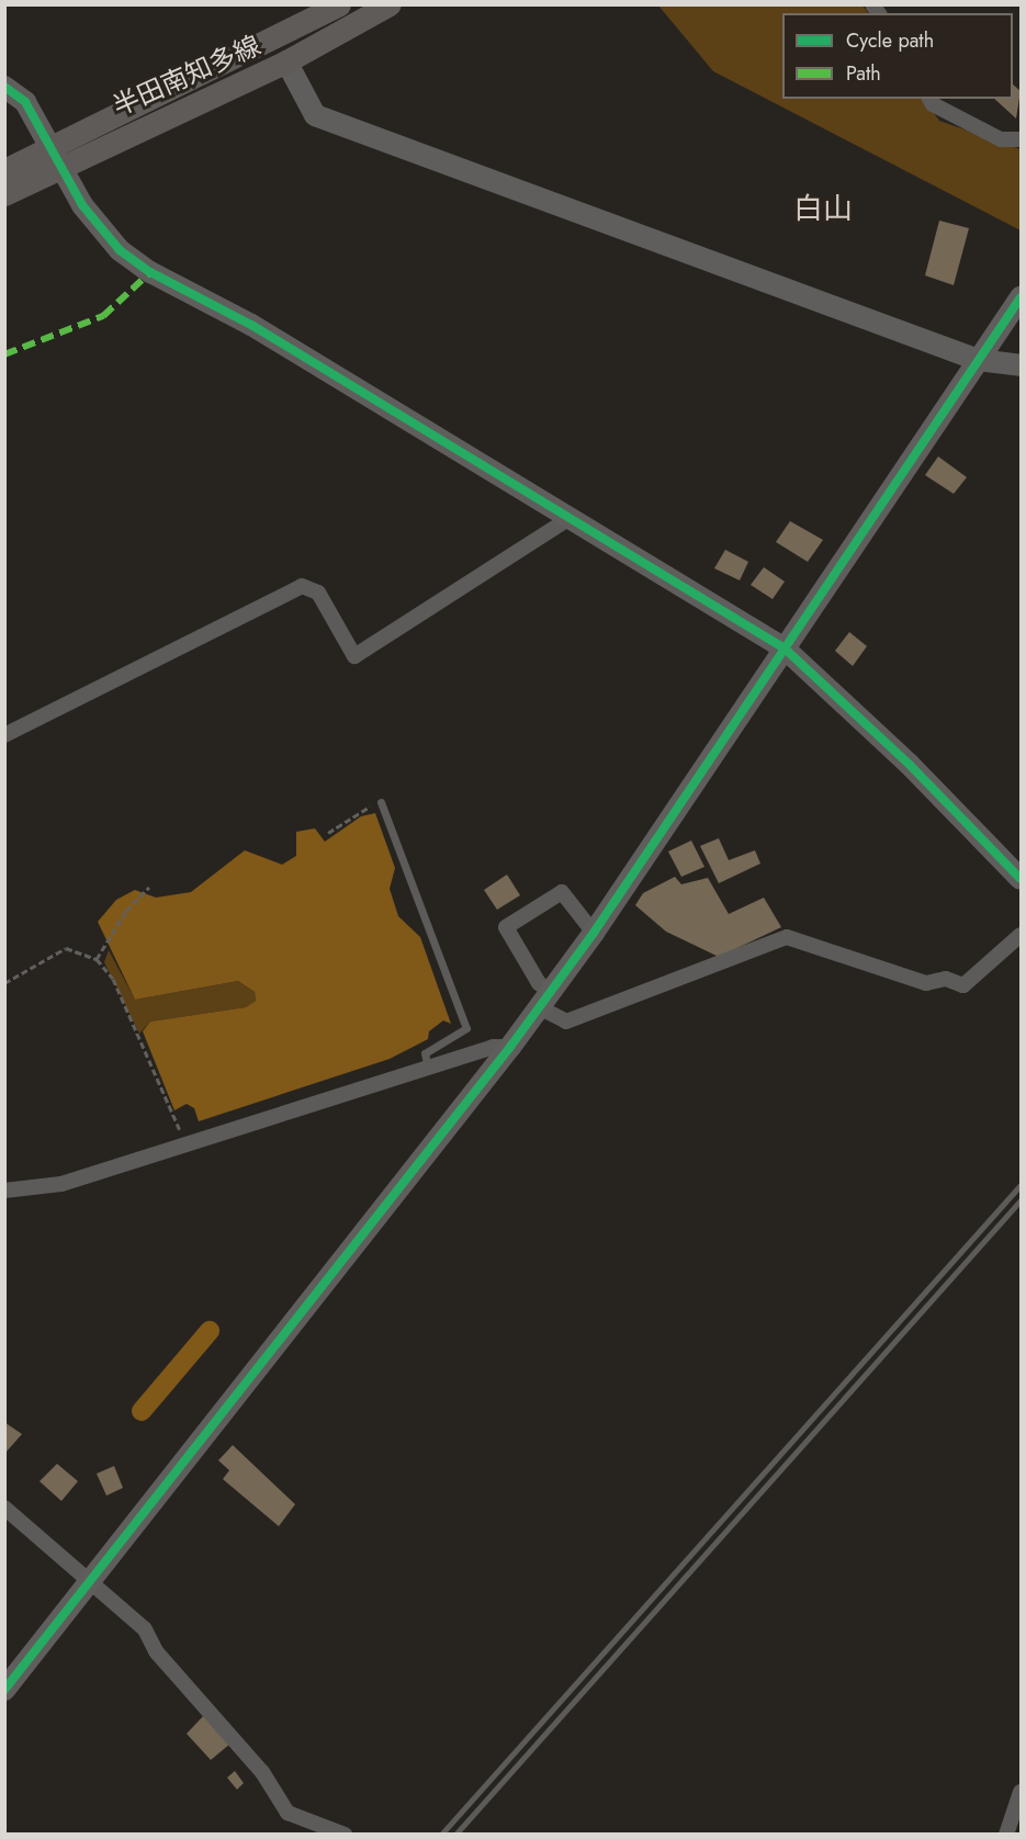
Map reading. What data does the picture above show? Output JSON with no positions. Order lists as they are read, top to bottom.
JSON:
{
  "streets": {
    "main road": ["半田南知多線"]
  },
  "districts": ["白山"],
  "legend": ["Cycle path", "Path"]
}
